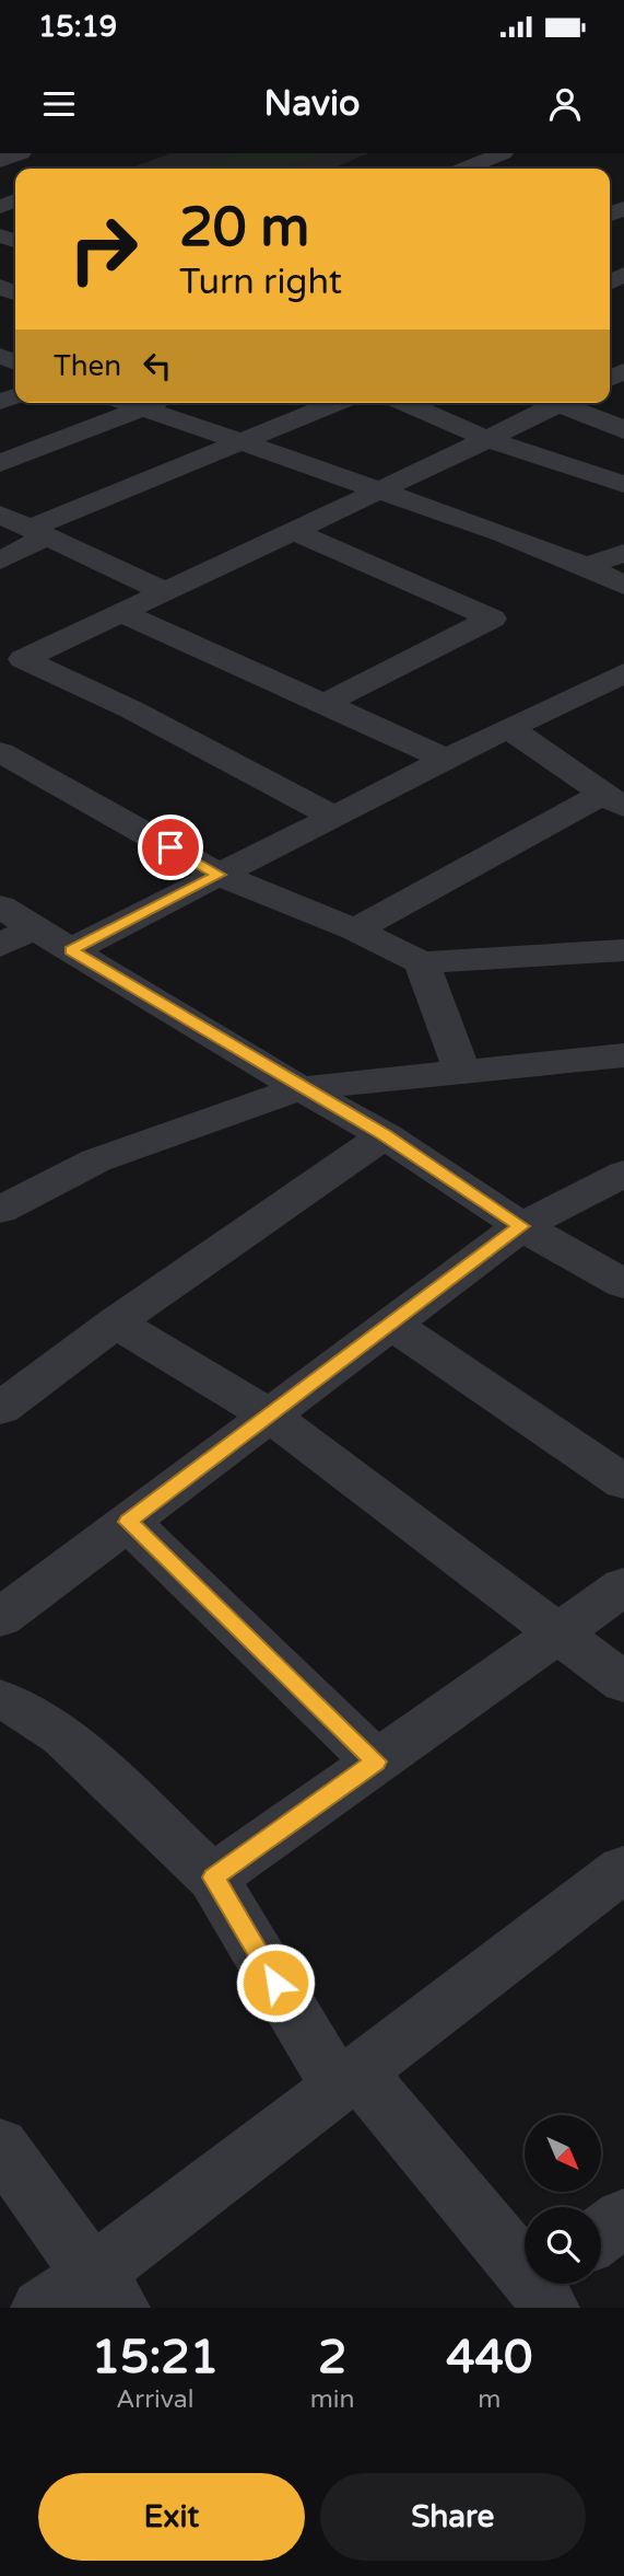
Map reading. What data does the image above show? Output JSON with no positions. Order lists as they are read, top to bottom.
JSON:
{
  "north": "bottom right",
  "page": {
    "status": "15:19",
    "header": "Navio",
    "turn": ["20 m", "Turn right"],
    "then": "Then",
    "eta": [
      "15:21",
      "Arrival",
      "2",
      "min",
      "440",
      "m"
    ],
    "buttons": ["Exit", "Share"]
  }
}
